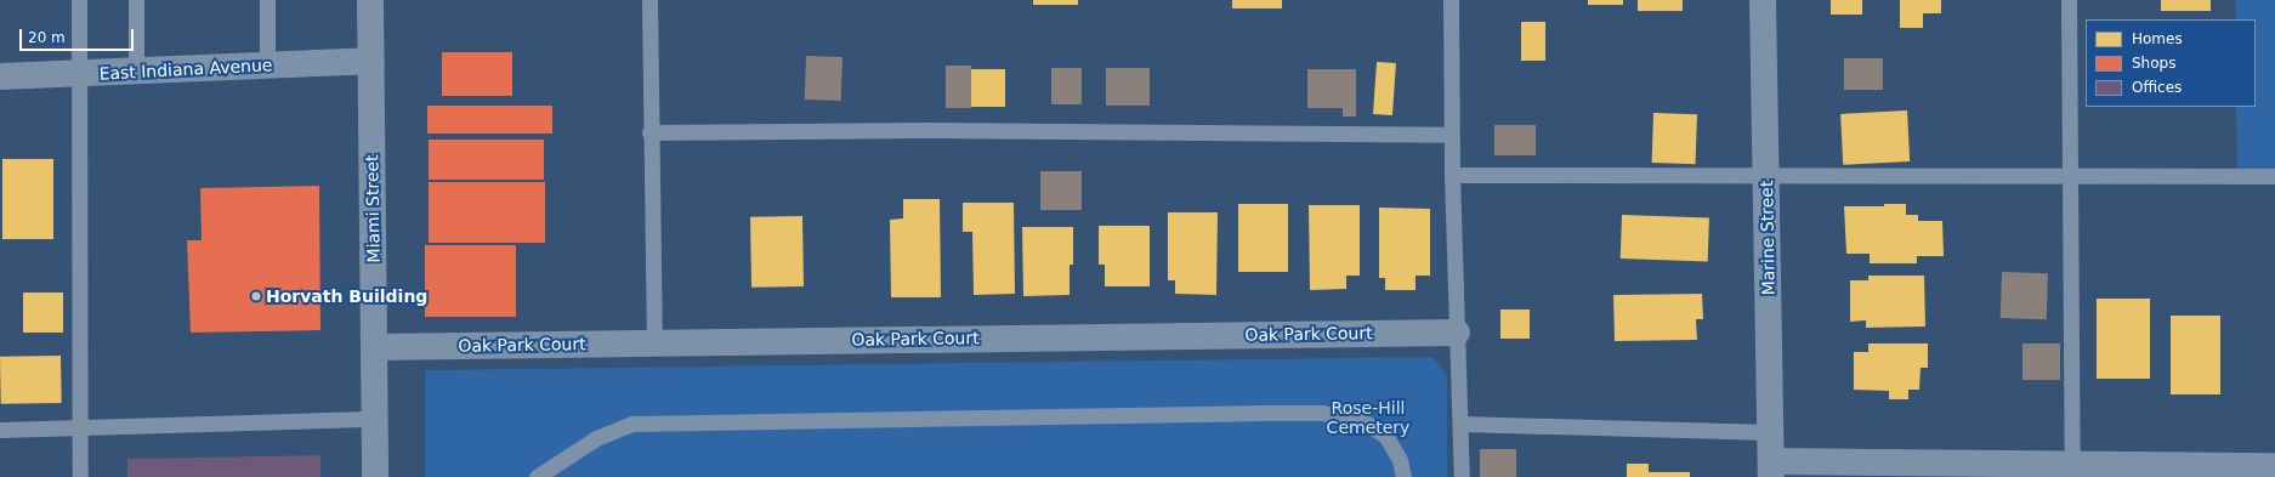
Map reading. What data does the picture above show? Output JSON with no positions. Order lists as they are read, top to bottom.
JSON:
{
  "streets": {
    "street": [
      "East Indiana Avenue",
      "Miami Street",
      "Marine Street",
      "Oak Park Court"
    ]
  },
  "crossings": [
    ["East Indiana Avenue", "Miami Street"],
    ["Miami Street", "Oak Park Court"]
  ],
  "parks": ["Rose-Hill Cemetery"],
  "places": ["Horvath Building"],
  "legend": ["Homes", "Shops", "Offices"],
  "scale_bar": "20 m"
}
